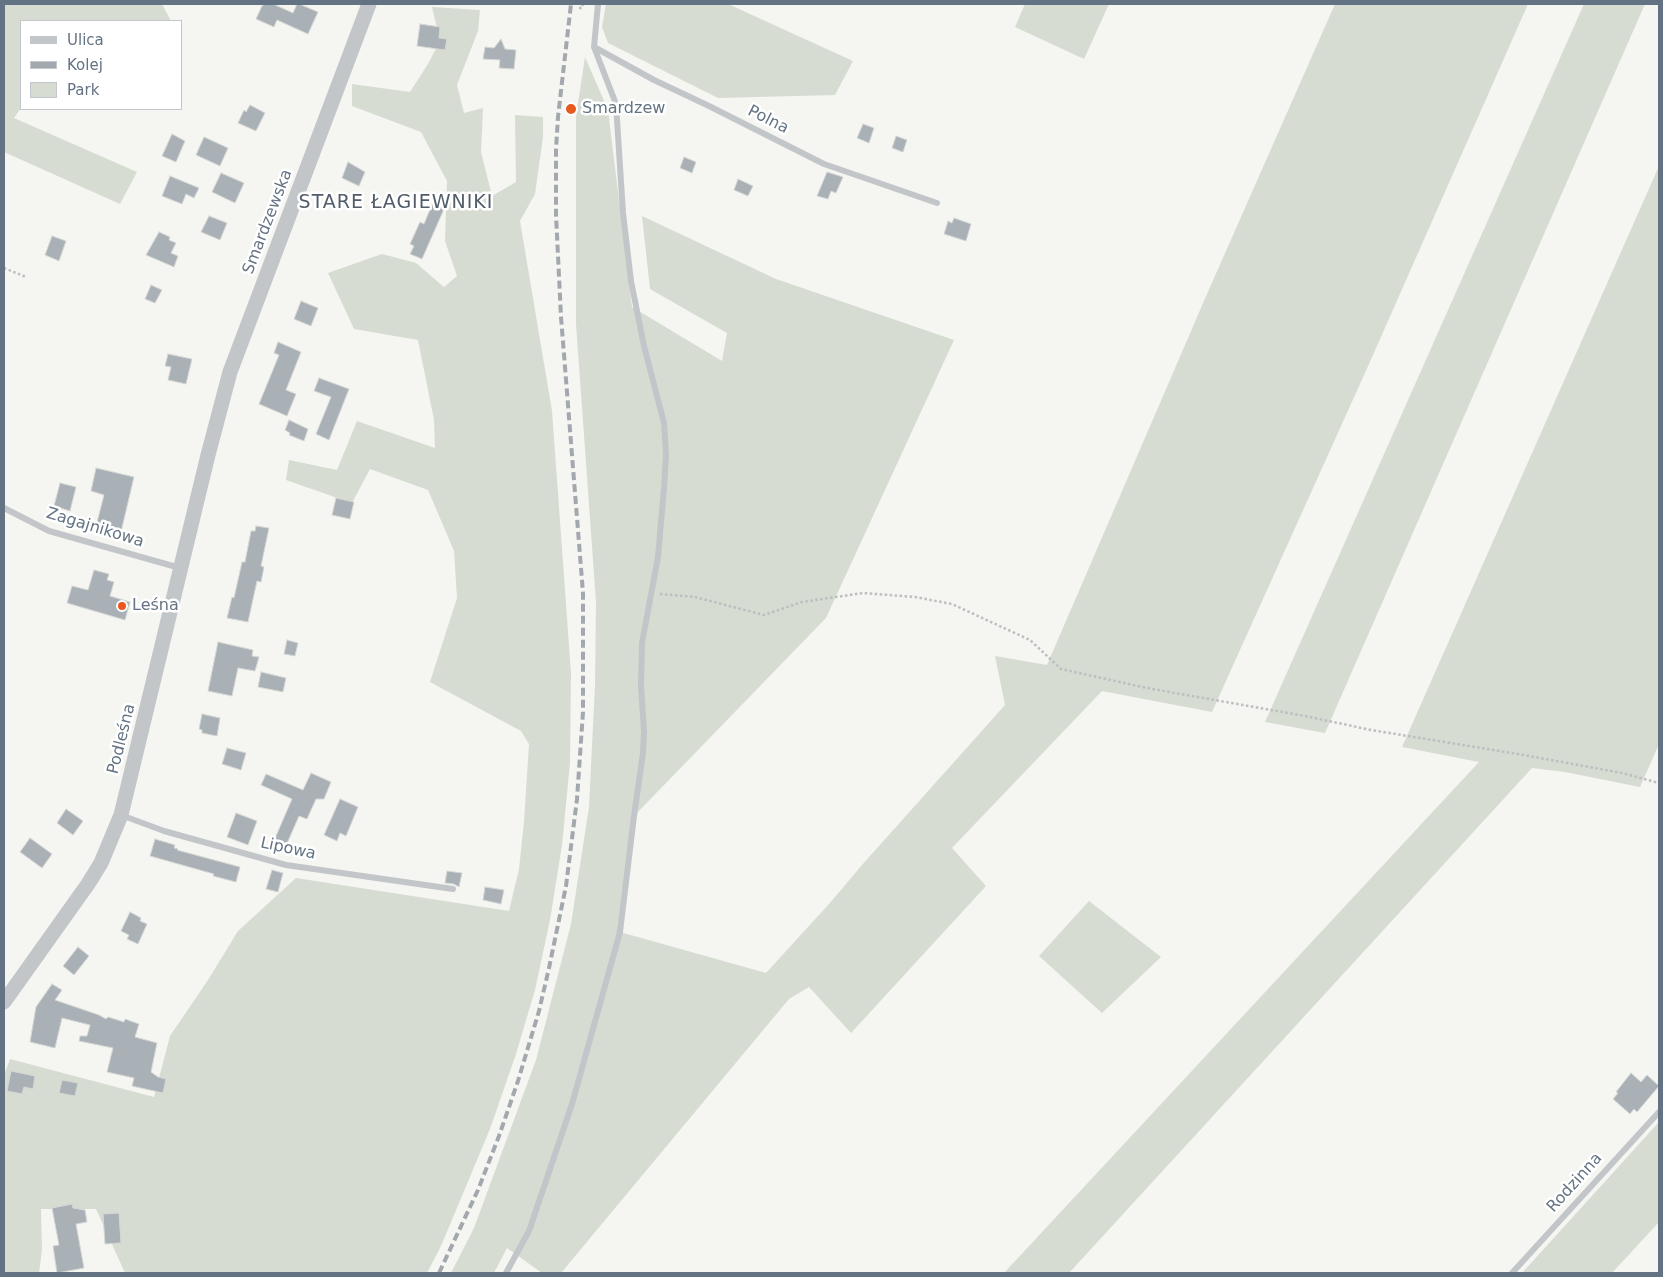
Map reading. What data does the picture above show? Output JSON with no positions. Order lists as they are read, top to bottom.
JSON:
{
  "streets": {
    "street": ["Smardzewska", "Podleśna"],
    "lane": [
      "Polna",
      "Zagajnikowa",
      "Lipowa",
      "Rodzinna"
    ]
  },
  "crossings": [
    ["Smardzewska", "Podleśna"],
    ["Zagajnikowa", "Podleśna"],
    ["Podleśna", "Lipowa"]
  ],
  "districts": ["STARE ŁAGIEWNIKI"],
  "places": ["Smardzew", "Leśna"],
  "legend": ["Ulica", "Kolej", "Park"]
}
